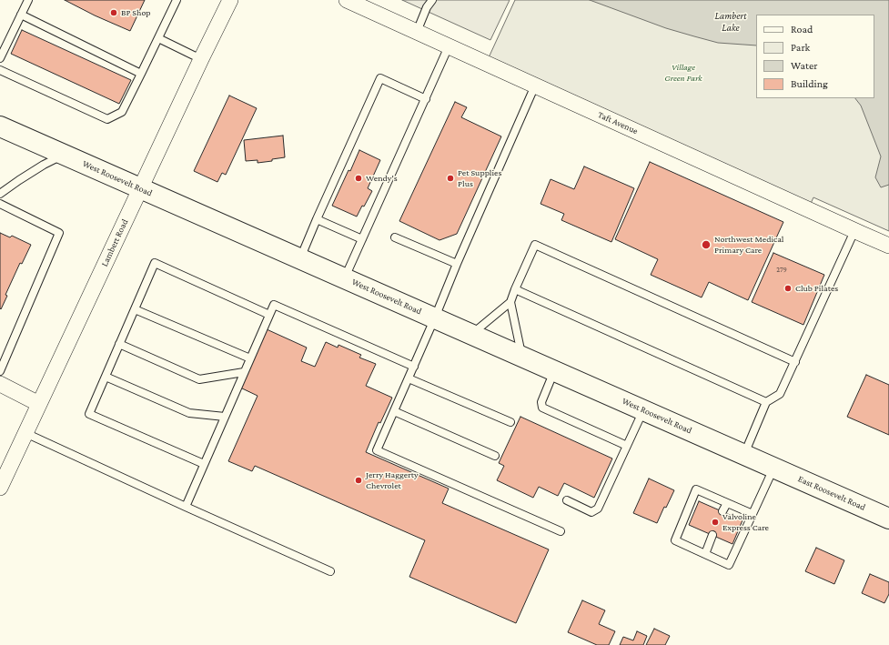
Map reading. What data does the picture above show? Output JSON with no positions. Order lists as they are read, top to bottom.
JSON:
{
  "streets": {
    "main road": ["West Roosevelt Road", "East Roosevelt Road"],
    "street": ["Taft Avenue", "Lambert Road"]
  },
  "crossings": [
    ["West Roosevelt Road", "Lambert Road"],
    ["West Roosevelt Road", "East Roosevelt Road"]
  ],
  "water": ["Lambert Lake"],
  "parks": ["Village Green Park"],
  "places": [
    "BP Shop",
    "Wendy's",
    "Pet Supplies Plus",
    "Northwest Medical Primary Care",
    "Club Pilates",
    "Jerry Haggerty Chevrolet",
    "Valvoline Express Care"
  ],
  "house_numbers": ["279"],
  "legend": [
    "Road",
    "Park",
    "Water",
    "Building"
  ]
}
